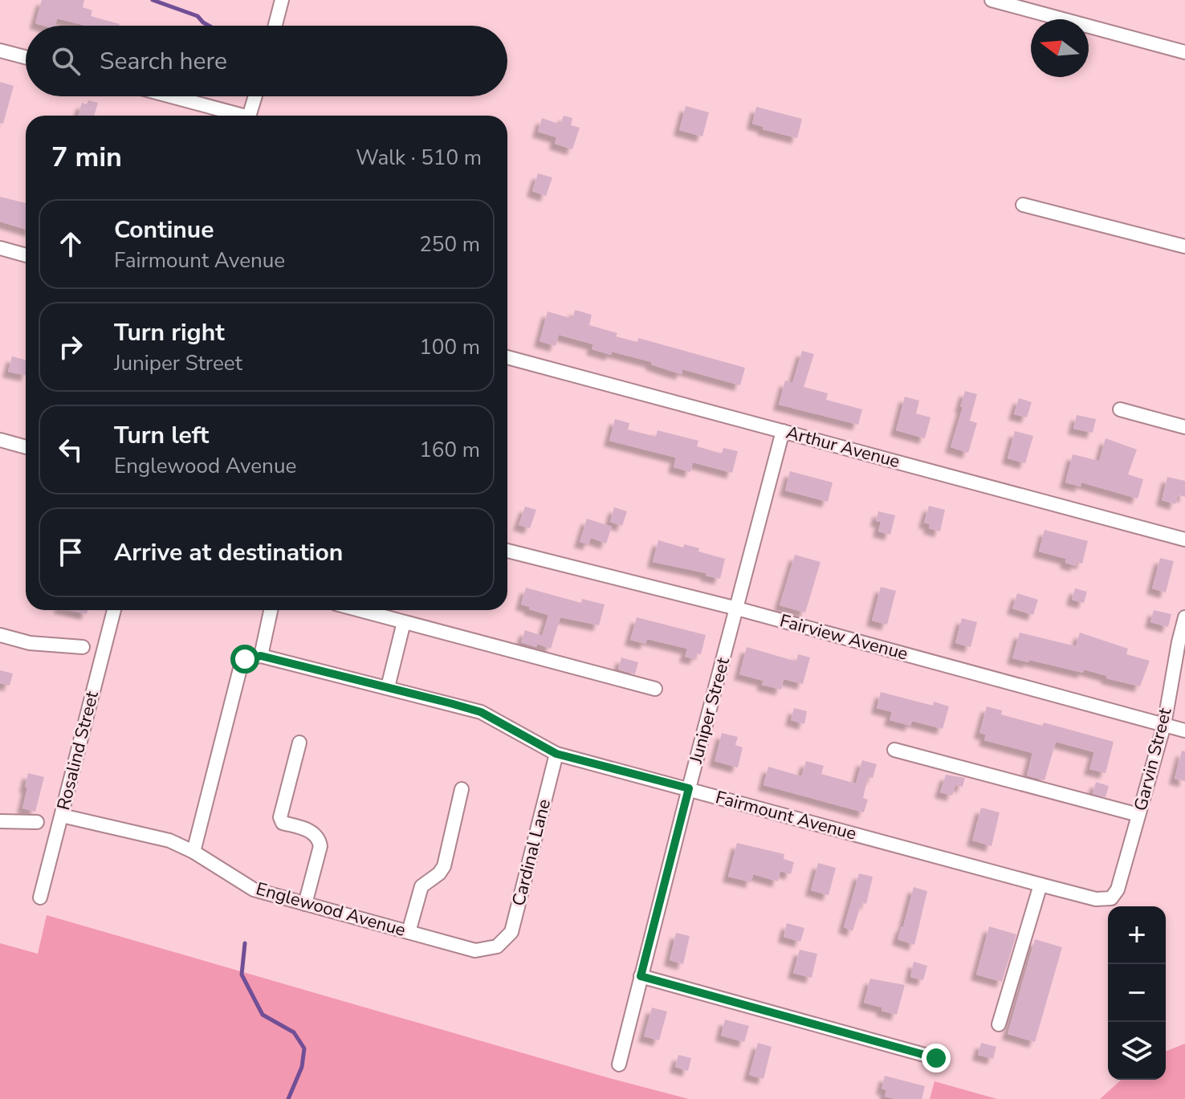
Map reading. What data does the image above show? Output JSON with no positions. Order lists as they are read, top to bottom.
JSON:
{
  "streets": {
    "street": [
      "Arthur Avenue",
      "Fairview Avenue",
      "Juniper Street",
      "Rosalind Street",
      "Garvin Street",
      "Fairmount Avenue",
      "Cardinal Lane",
      "Englewood Avenue"
    ]
  },
  "crossings": [
    ["Arthur Avenue", "Juniper Street"],
    ["Fairview Avenue", "Juniper Street"],
    ["Fairview Avenue", "Garvin Street"],
    ["Juniper Street", "Fairmount Avenue"],
    ["Rosalind Street", "Englewood Avenue"],
    ["Garvin Street", "Fairmount Avenue"],
    ["Fairmount Avenue", "Cardinal Lane"],
    ["Fairmount Avenue", "Englewood Avenue"],
    ["Cardinal Lane", "Englewood Avenue"]
  ],
  "north": "left",
  "page": {
    "search": "Search here",
    "heading": ["7 min", "Walk · 510 m"],
    "list": [
      ["Continue", "Fairmount Avenue", "250 m"],
      ["Turn right", "Juniper Street", "100 m"],
      ["Turn left", "Englewood Avenue", "160 m"],
      "Arrive at destination"
    ],
    "map_buttons": ["+", "−"]
  }
}
